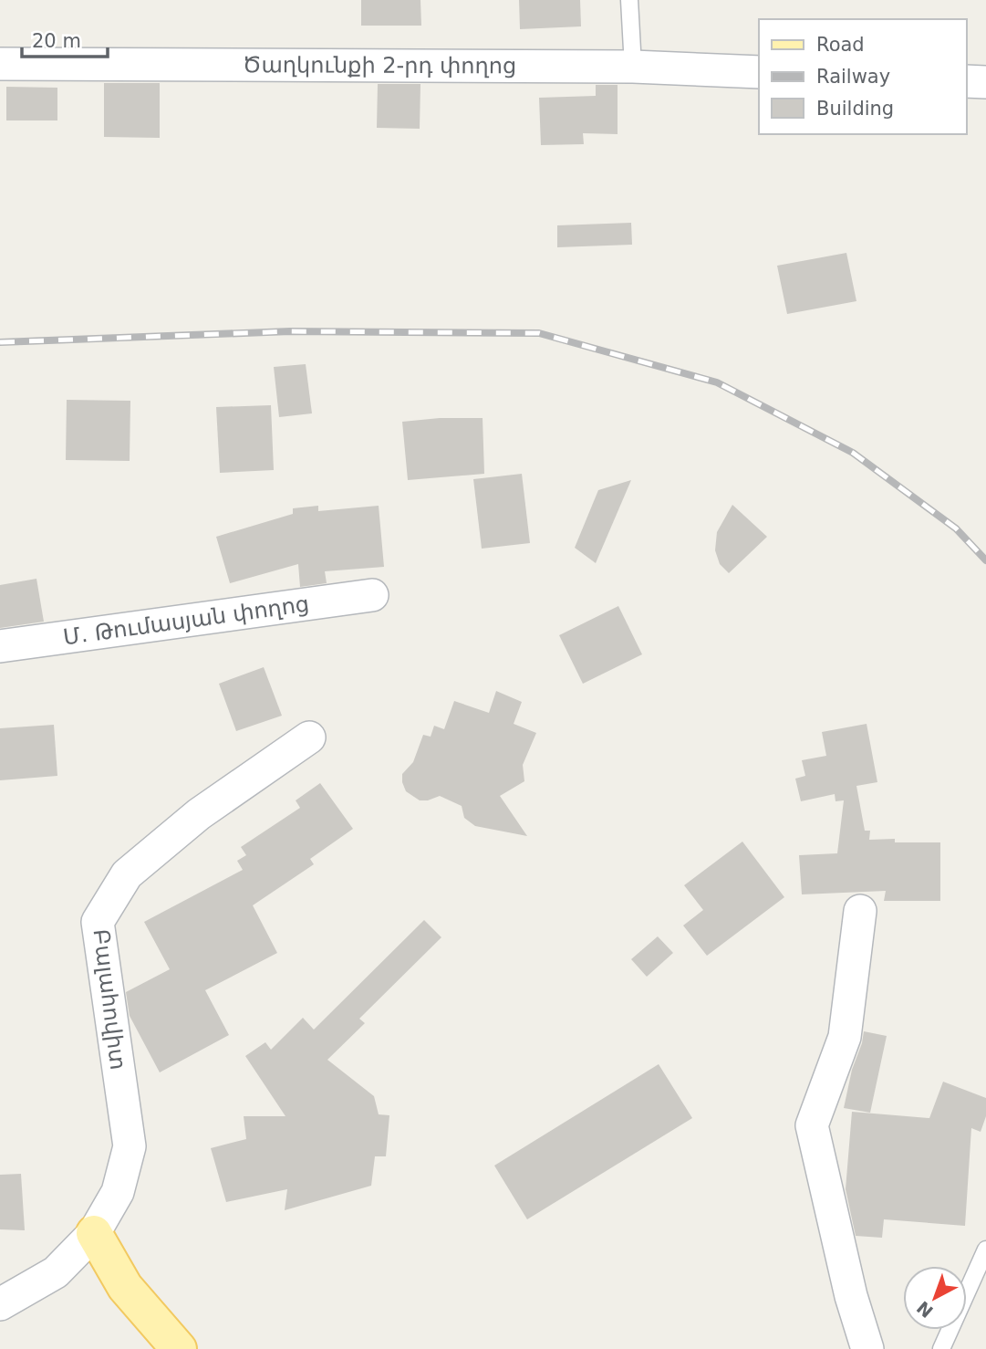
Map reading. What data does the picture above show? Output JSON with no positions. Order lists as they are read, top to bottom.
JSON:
{
  "streets": {
    "street": ["Ծաղկունքի 2-րդ փողոց", "Մ․ Թումասյան փողոց", "Բալահովիտ"]
  },
  "legend": ["Road", "Railway", "Building"],
  "scale_bar": "20 m",
  "north": "bottom left"
}
